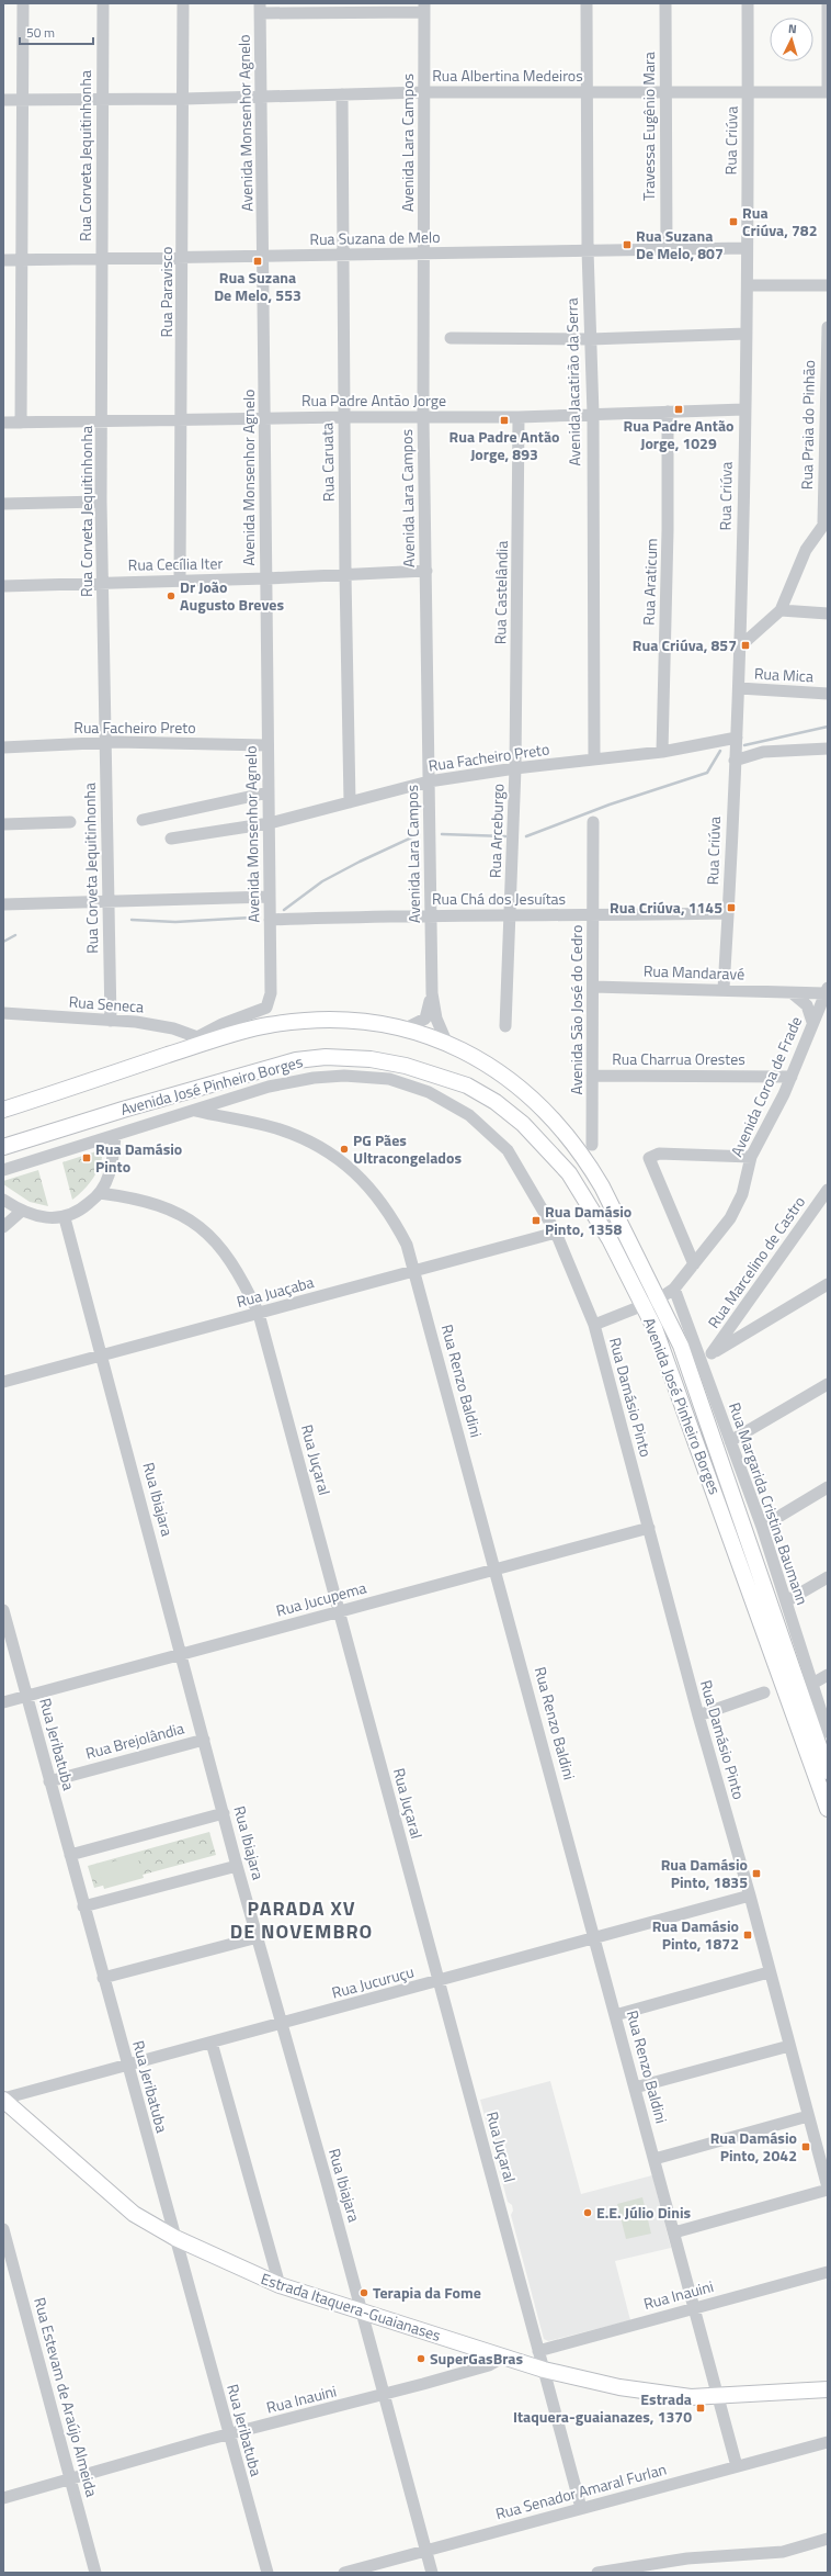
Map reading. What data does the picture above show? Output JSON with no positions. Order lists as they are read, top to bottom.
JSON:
{
  "streets": {
    "main road": ["Avenida José Pinheiro Borges", "Estrada Itaquera-Guaianases"],
    "street": [
      "Rua Albertina Medeiros",
      "Avenida Monsenhor Agnelo",
      "Travessa Eugênio Mara",
      "Rua Criúva",
      "Avenida Lara Campos",
      "Rua Corveta Jequitinhonha",
      "Rua Suzana de Melo",
      "Rua Paravisco",
      "Avenida Jacatirão da Serra",
      "Rua Padre Antão Jorge",
      "Rua Praia do Pinhão",
      "Rua Caruata",
      "Rua Cecília Iter",
      "Rua Araticum",
      "Rua Castelândia",
      "Rua Mica",
      "Rua Facheiro Preto",
      "Rua Arceburgo",
      "Rua Chá dos Jesuítas",
      "Rua Mandaravé",
      "Rua Seneca",
      "Avenida São José do Cedro",
      "Rua Charrua Orestes",
      "Avenida Coroa de Frade",
      "Rua Marcelino de Castro",
      "Rua Juaçaba",
      "Rua Renzo Baldini",
      "Rua Damásio Pinto",
      "Rua Juçaral",
      "Rua Ibiajara",
      "Rua Margarida Cristina Baumann",
      "Rua Jucupema",
      "Rua Brejolândia",
      "Rua Jeribatuba",
      "Rua Jucuruçu",
      "Rua Inauini",
      "Rua Estevam de Araújo Almeida",
      "Rua Senador Amaral Furlan"
    ]
  },
  "crossings": [
    ["Rua Albertina Medeiros", "Avenida Monsenhor Agnelo"],
    ["Rua Albertina Medeiros", "Travessa Eugênio Mara"],
    ["Rua Albertina Medeiros", "Rua Criúva"],
    ["Rua Albertina Medeiros", "Avenida Lara Campos"],
    ["Rua Albertina Medeiros", "Rua Corveta Jequitinhonha"],
    ["Rua Albertina Medeiros", "Rua Paravisco"],
    ["Rua Albertina Medeiros", "Avenida Jacatirão da Serra"],
    ["Rua Albertina Medeiros", "Rua Caruata"],
    ["Avenida Monsenhor Agnelo", "Rua Suzana de Melo"],
    ["Avenida Monsenhor Agnelo", "Rua Padre Antão Jorge"],
    ["Avenida Monsenhor Agnelo", "Rua Cecília Iter"],
    ["Avenida Monsenhor Agnelo", "Rua Facheiro Preto"],
    ["Avenida Monsenhor Agnelo", "Rua Chá dos Jesuítas"],
    ["Avenida Monsenhor Agnelo", "Rua Seneca"],
    ["Avenida Monsenhor Agnelo", "Avenida José Pinheiro Borges"],
    ["Travessa Eugênio Mara", "Rua Suzana de Melo"],
    ["Rua Criúva", "Rua Suzana de Melo"],
    ["Rua Criúva", "Rua Padre Antão Jorge"],
    ["Rua Criúva", "Rua Mica"],
    ["Rua Criúva", "Rua Facheiro Preto"],
    ["Rua Criúva", "Rua Chá dos Jesuítas"],
    ["Rua Criúva", "Rua Mandaravé"],
    ["Avenida Lara Campos", "Rua Suzana de Melo"],
    ["Avenida Lara Campos", "Rua Padre Antão Jorge"],
    ["Avenida Lara Campos", "Rua Cecília Iter"],
    ["Avenida Lara Campos", "Rua Facheiro Preto"],
    ["Avenida Lara Campos", "Rua Chá dos Jesuítas"],
    ["Avenida Lara Campos", "Avenida José Pinheiro Borges"],
    ["Rua Corveta Jequitinhonha", "Rua Suzana de Melo"],
    ["Rua Corveta Jequitinhonha", "Rua Padre Antão Jorge"],
    ["Rua Corveta Jequitinhonha", "Rua Cecília Iter"],
    ["Rua Corveta Jequitinhonha", "Rua Facheiro Preto"],
    ["Rua Corveta Jequitinhonha", "Rua Seneca"],
    ["Rua Suzana de Melo", "Rua Paravisco"],
    ["Rua Suzana de Melo", "Avenida Jacatirão da Serra"],
    ["Rua Suzana de Melo", "Rua Caruata"],
    ["Rua Paravisco", "Rua Padre Antão Jorge"],
    ["Rua Paravisco", "Rua Cecília Iter"],
    ["Avenida Jacatirão da Serra", "Rua Padre Antão Jorge"],
    ["Avenida Jacatirão da Serra", "Rua Facheiro Preto"],
    ["Rua Padre Antão Jorge", "Rua Caruata"],
    ["Rua Padre Antão Jorge", "Rua Araticum"],
    ["Rua Padre Antão Jorge", "Rua Castelândia"],
    ["Rua Caruata", "Rua Cecília Iter"],
    ["Rua Caruata", "Rua Facheiro Preto"],
    ["Rua Araticum", "Rua Facheiro Preto"],
    ["Rua Castelândia", "Rua Facheiro Preto"],
    ["Rua Castelândia", "Rua Arceburgo"],
    ["Rua Facheiro Preto", "Rua Arceburgo"],
    ["Rua Arceburgo", "Rua Chá dos Jesuítas"],
    ["Rua Chá dos Jesuítas", "Avenida São José do Cedro"],
    ["Rua Mandaravé", "Avenida São José do Cedro"],
    ["Rua Mandaravé", "Avenida Coroa de Frade"],
    ["Rua Seneca", "Avenida José Pinheiro Borges"],
    ["Avenida São José do Cedro", "Rua Charrua Orestes"],
    ["Rua Charrua Orestes", "Avenida Coroa de Frade"],
    ["Avenida José Pinheiro Borges", "Avenida Coroa de Frade"],
    ["Avenida Coroa de Frade", "Rua Damásio Pinto"],
    ["Avenida Coroa de Frade", "Rua Margarida Cristina Baumann"],
    ["Rua Juaçaba", "Rua Renzo Baldini"],
    ["Rua Juaçaba", "Rua Damásio Pinto"],
    ["Rua Juaçaba", "Rua Juçaral"],
    ["Rua Juaçaba", "Rua Ibiajara"],
    ["Rua Renzo Baldini", "Rua Damásio Pinto"],
    ["Rua Renzo Baldini", "Rua Jucupema"],
    ["Rua Renzo Baldini", "Rua Jucuruçu"],
    ["Rua Renzo Baldini", "Rua Inauini"],
    ["Rua Renzo Baldini", "Estrada Itaquera-Guaianases"],
    ["Rua Renzo Baldini", "Rua Senador Amaral Furlan"],
    ["Rua Damásio Pinto", "Rua Jucupema"],
    ["Rua Damásio Pinto", "Rua Jucuruçu"],
    ["Rua Juçaral", "Rua Jucupema"],
    ["Rua Juçaral", "Rua Jucuruçu"],
    ["Rua Juçaral", "Rua Inauini"],
    ["Rua Juçaral", "Estrada Itaquera-Guaianases"],
    ["Rua Juçaral", "Rua Senador Amaral Furlan"],
    ["Rua Ibiajara", "Rua Jucupema"],
    ["Rua Ibiajara", "Rua Brejolândia"],
    ["Rua Ibiajara", "Rua Jucuruçu"],
    ["Rua Ibiajara", "Rua Inauini"],
    ["Rua Ibiajara", "Estrada Itaquera-Guaianases"],
    ["Rua Ibiajara", "Rua Senador Amaral Furlan"],
    ["Rua Jucupema", "Rua Jeribatuba"],
    ["Rua Brejolândia", "Rua Jeribatuba"],
    ["Rua Jeribatuba", "Rua Jucuruçu"],
    ["Rua Jeribatuba", "Rua Inauini"],
    ["Rua Jeribatuba", "Estrada Itaquera-Guaianases"],
    ["Rua Jucuruçu", "Estrada Itaquera-Guaianases"],
    ["Rua Inauini", "Estrada Itaquera-Guaianases"],
    ["Rua Inauini", "Rua Estevam de Araújo Almeida"]
  ],
  "districts": ["PARADA XV DE NOVEMBRO"],
  "places": {
    "transit": [
      "Rua Criúva, 782",
      "Rua Suzana De Melo, 807",
      "Rua Suzana De Melo, 553",
      "Rua Padre Antão Jorge, 1029",
      "Rua Padre Antão Jorge, 893",
      "Rua Criúva, 857",
      "Rua Criúva, 1145",
      "Rua Damásio Pinto",
      "Rua Damásio Pinto, 1358",
      "Rua Damásio Pinto, 1835",
      "Rua Damásio Pinto, 1872",
      "Rua Damásio Pinto, 2042",
      "Estrada Itaquera-guaianazes, 1370"
    ],
    "other": [
      "Dr João Augusto Breves",
      "PG Pães Ultracongelados",
      "E.E. Júlio Dinis",
      "Terapia da Fome",
      "SuperGasBras"
    ]
  },
  "scale_bar": "50 m",
  "north": "top"
}
